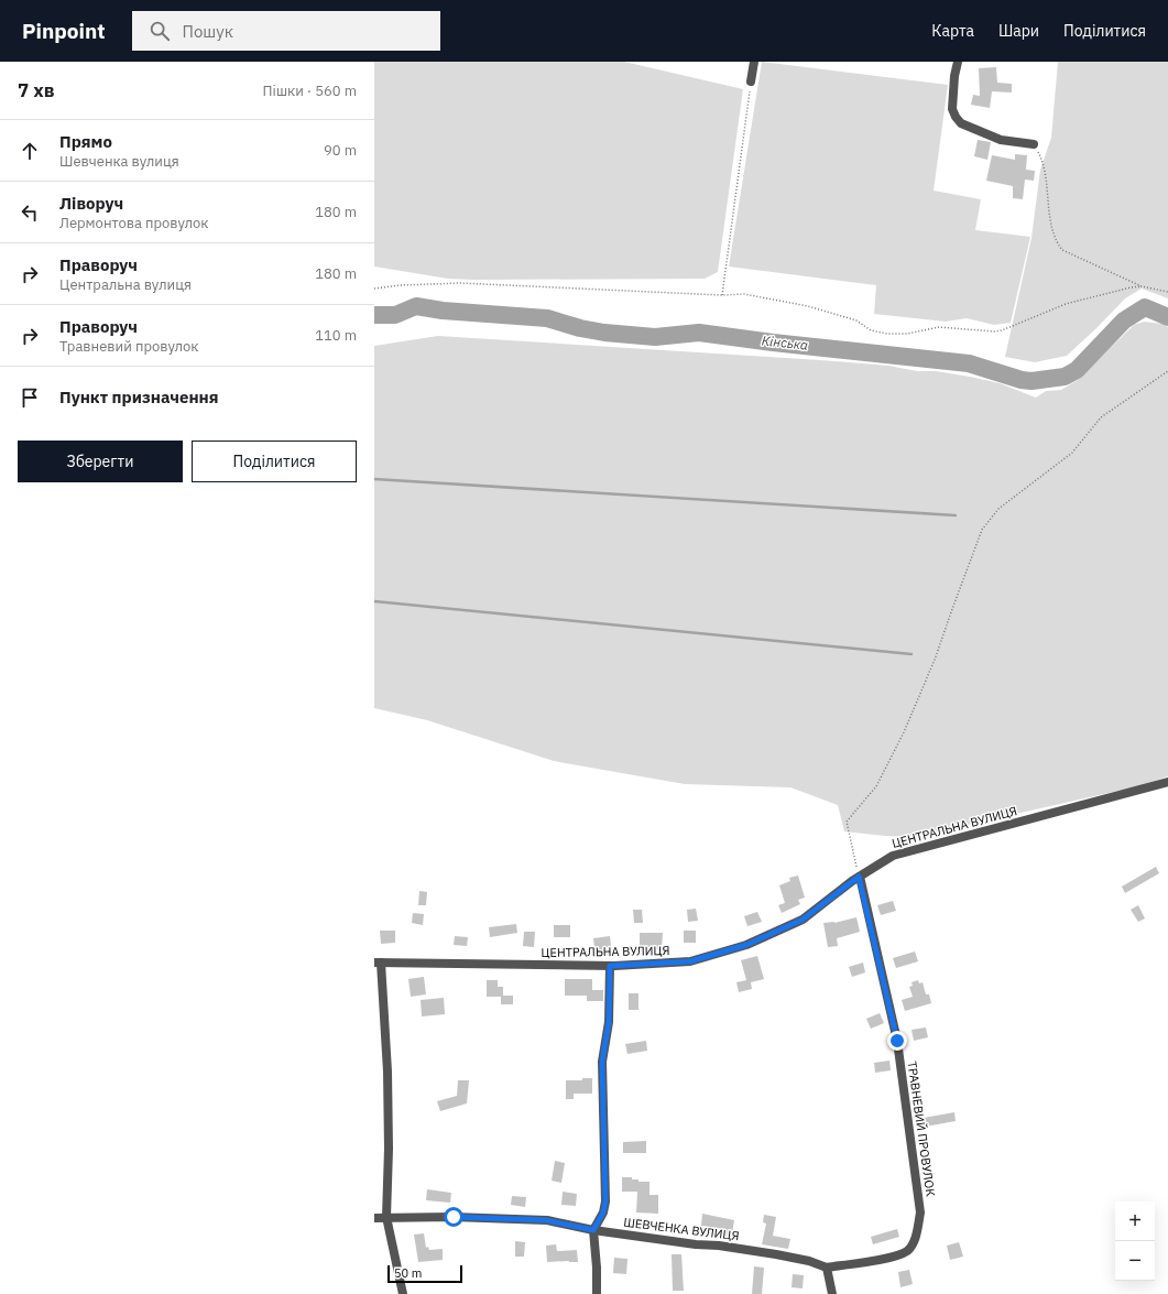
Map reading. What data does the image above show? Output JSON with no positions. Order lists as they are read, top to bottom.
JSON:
{
  "streets": {
    "street": ["ЦЕНТРАЛЬНА ВУЛИЦЯ", "ТРАВНЕВИЙ ПРОВУЛОК", "ШЕВЧЕНКА ВУЛИЦЯ"]
  },
  "crossings": [
    ["ЦЕНТРАЛЬНА ВУЛИЦЯ", "ТРАВНЕВИЙ ПРОВУЛОК"],
    ["ТРАВНЕВИЙ ПРОВУЛОК", "ШЕВЧЕНКА ВУЛИЦЯ"]
  ],
  "water": ["Кінська"],
  "scale_bar": "50 m",
  "page": {
    "header": "Pinpoint",
    "search": "Пошук",
    "nav": ["Карта", "Шари", "Поділитися"],
    "heading": ["7 хв", "Пішки · 560 m"],
    "list": [
      ["Прямо", "Шевченка вулиця", "90 m"],
      ["Ліворуч", "Лермонтова провулок", "180 m"],
      ["Праворуч", "Центральна вулиця", "180 m"],
      ["Праворуч", "Травневий провулок", "110 m"],
      "Пункт призначення"
    ],
    "buttons": ["Зберегти", "Поділитися"],
    "map_buttons": ["+", "−"],
    "scale": "50 m"
  }
}
